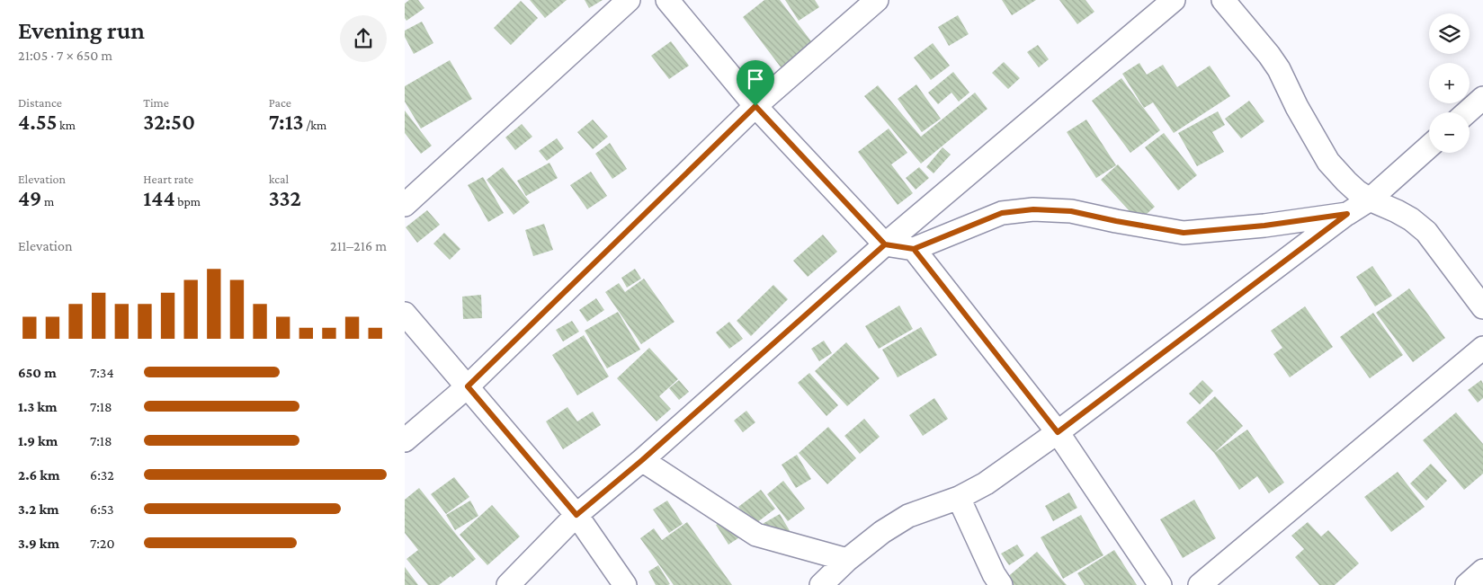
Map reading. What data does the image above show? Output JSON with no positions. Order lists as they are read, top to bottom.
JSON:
{
  "page": {
    "heading": ["Evening run", "21:05 · 7 × 650 m"],
    "map_buttons": ["+", "−"],
    "stats": [
      ["Distance", "4.55 km"],
      ["Time", "32:50"],
      ["Pace", "7:13 /km"],
      ["Elevation", "49 m"],
      ["Heart rate", "144 bpm"],
      ["kcal", "332"]
    ],
    "chart": ["Elevation", "211–216 m"],
    "list": [
      {
        "name": "650 m",
        "note": "7:34"
      },
      {
        "name": "1.3 km",
        "note": "7:18"
      },
      {
        "name": "1.9 km",
        "note": "7:18"
      },
      {
        "name": "2.6 km",
        "note": "6:32"
      },
      {
        "name": "3.2 km",
        "note": "6:53"
      },
      {
        "name": "3.9 km",
        "note": "7:20"
      }
    ]
  }
}
